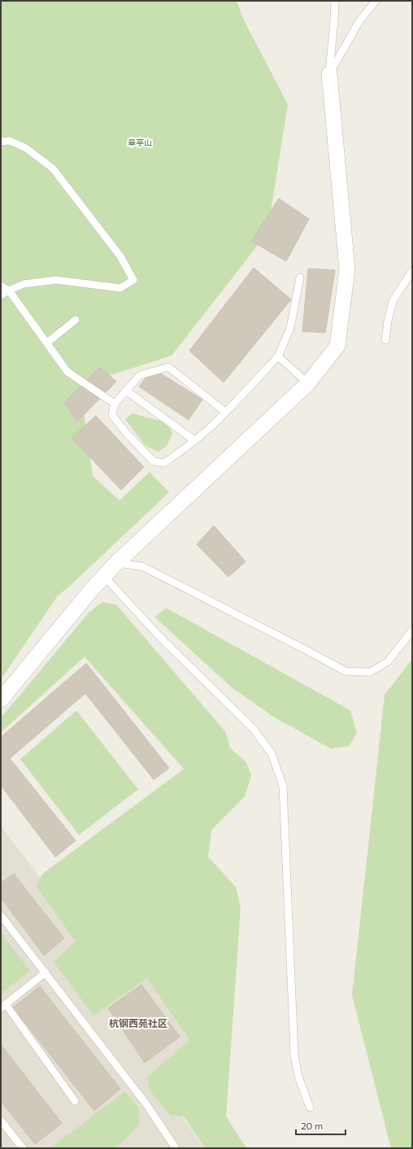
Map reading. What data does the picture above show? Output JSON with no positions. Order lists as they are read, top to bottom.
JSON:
{
  "districts": ["杭钢西苑社区"],
  "parks": ["皋亭山"],
  "scale_bar": "20 m"
}
